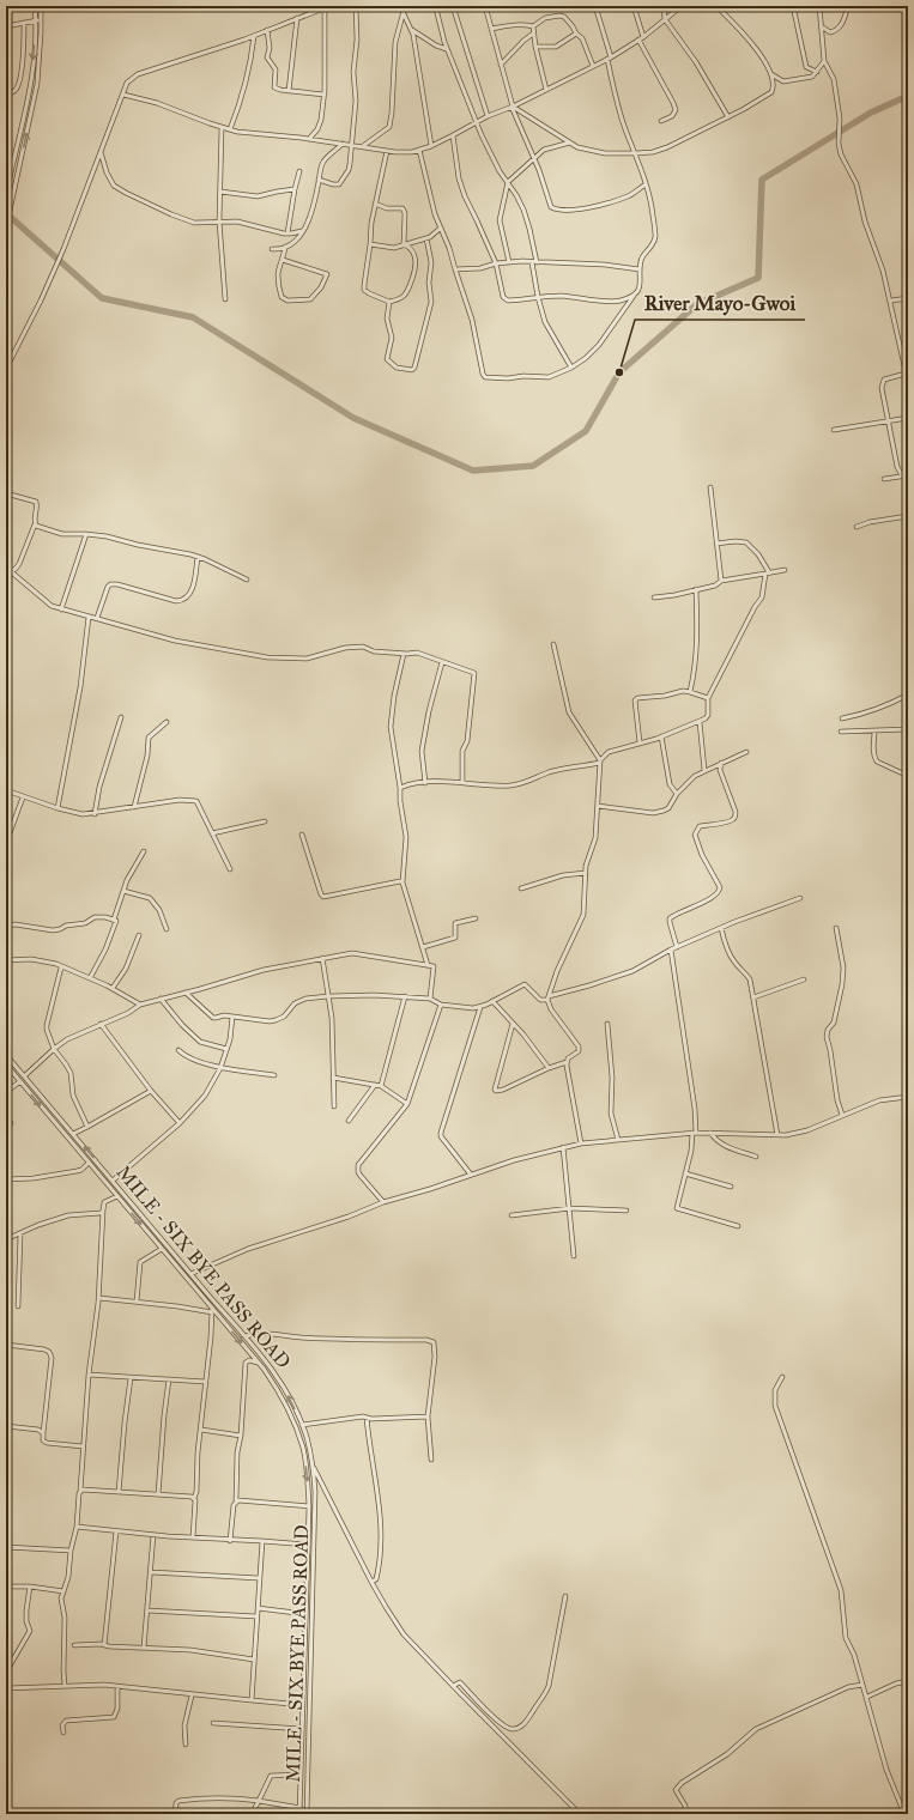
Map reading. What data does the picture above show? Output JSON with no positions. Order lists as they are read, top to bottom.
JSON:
{
  "streets": {
    "street": ["MILE - SIX BYE PASS ROAD"]
  },
  "places": ["River Mayo-Gwoi"]
}
